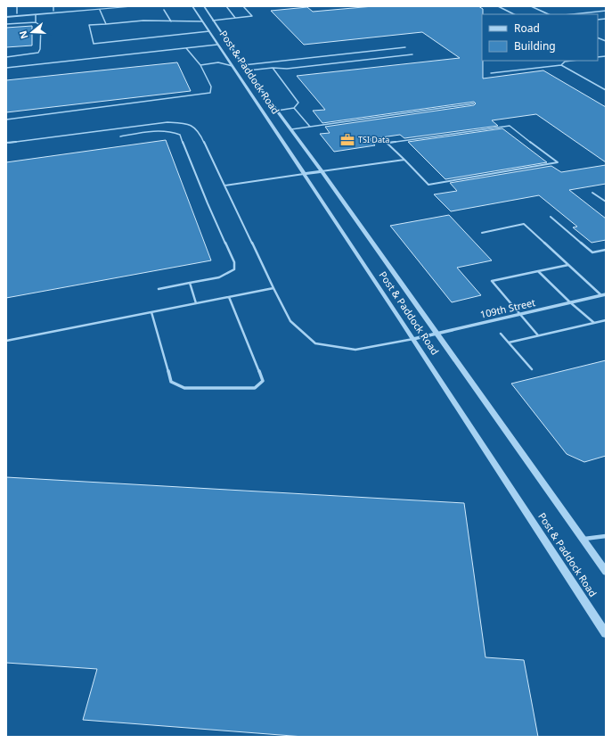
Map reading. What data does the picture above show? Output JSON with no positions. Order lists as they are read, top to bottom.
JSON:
{
  "streets": {
    "street": ["Post & Paddock Road", "109th Street"]
  },
  "crossings": [
    ["Post & Paddock Road", "109th Street"]
  ],
  "places": {
    "office": ["TSI Data"]
  },
  "legend": ["Road", "Building"],
  "north": "left"
}
